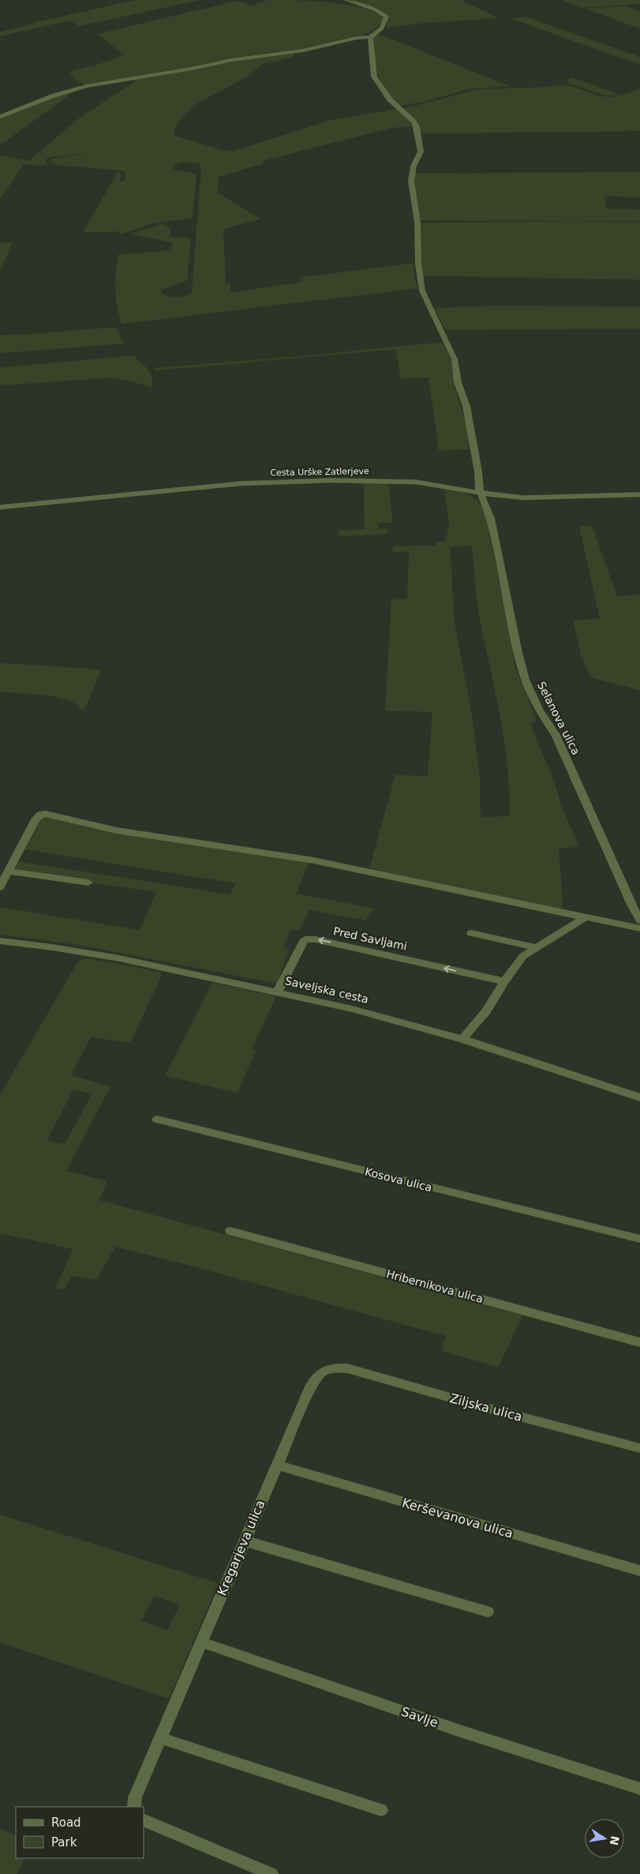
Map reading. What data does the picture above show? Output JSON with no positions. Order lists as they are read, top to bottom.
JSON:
{
  "streets": {
    "street": [
      "Cesta Urške Zatlerjeve",
      "Selanova ulica",
      "Pred Savljami",
      "Saveljska cesta",
      "Kosova ulica",
      "Hribernikova ulica",
      "Ziljska ulica",
      "Kerševanova ulica",
      "Kregarjeva ulica",
      "Savlje"
    ]
  },
  "crossings": [
    ["Cesta Urške Zatlerjeve", "Selanova ulica"],
    ["Pred Savljami", "Saveljska cesta"],
    ["Ziljska ulica", "Kregarjeva ulica"],
    ["Kerševanova ulica", "Kregarjeva ulica"],
    ["Kregarjeva ulica", "Savlje"]
  ],
  "legend": ["Road", "Park"],
  "north": "right"
}
